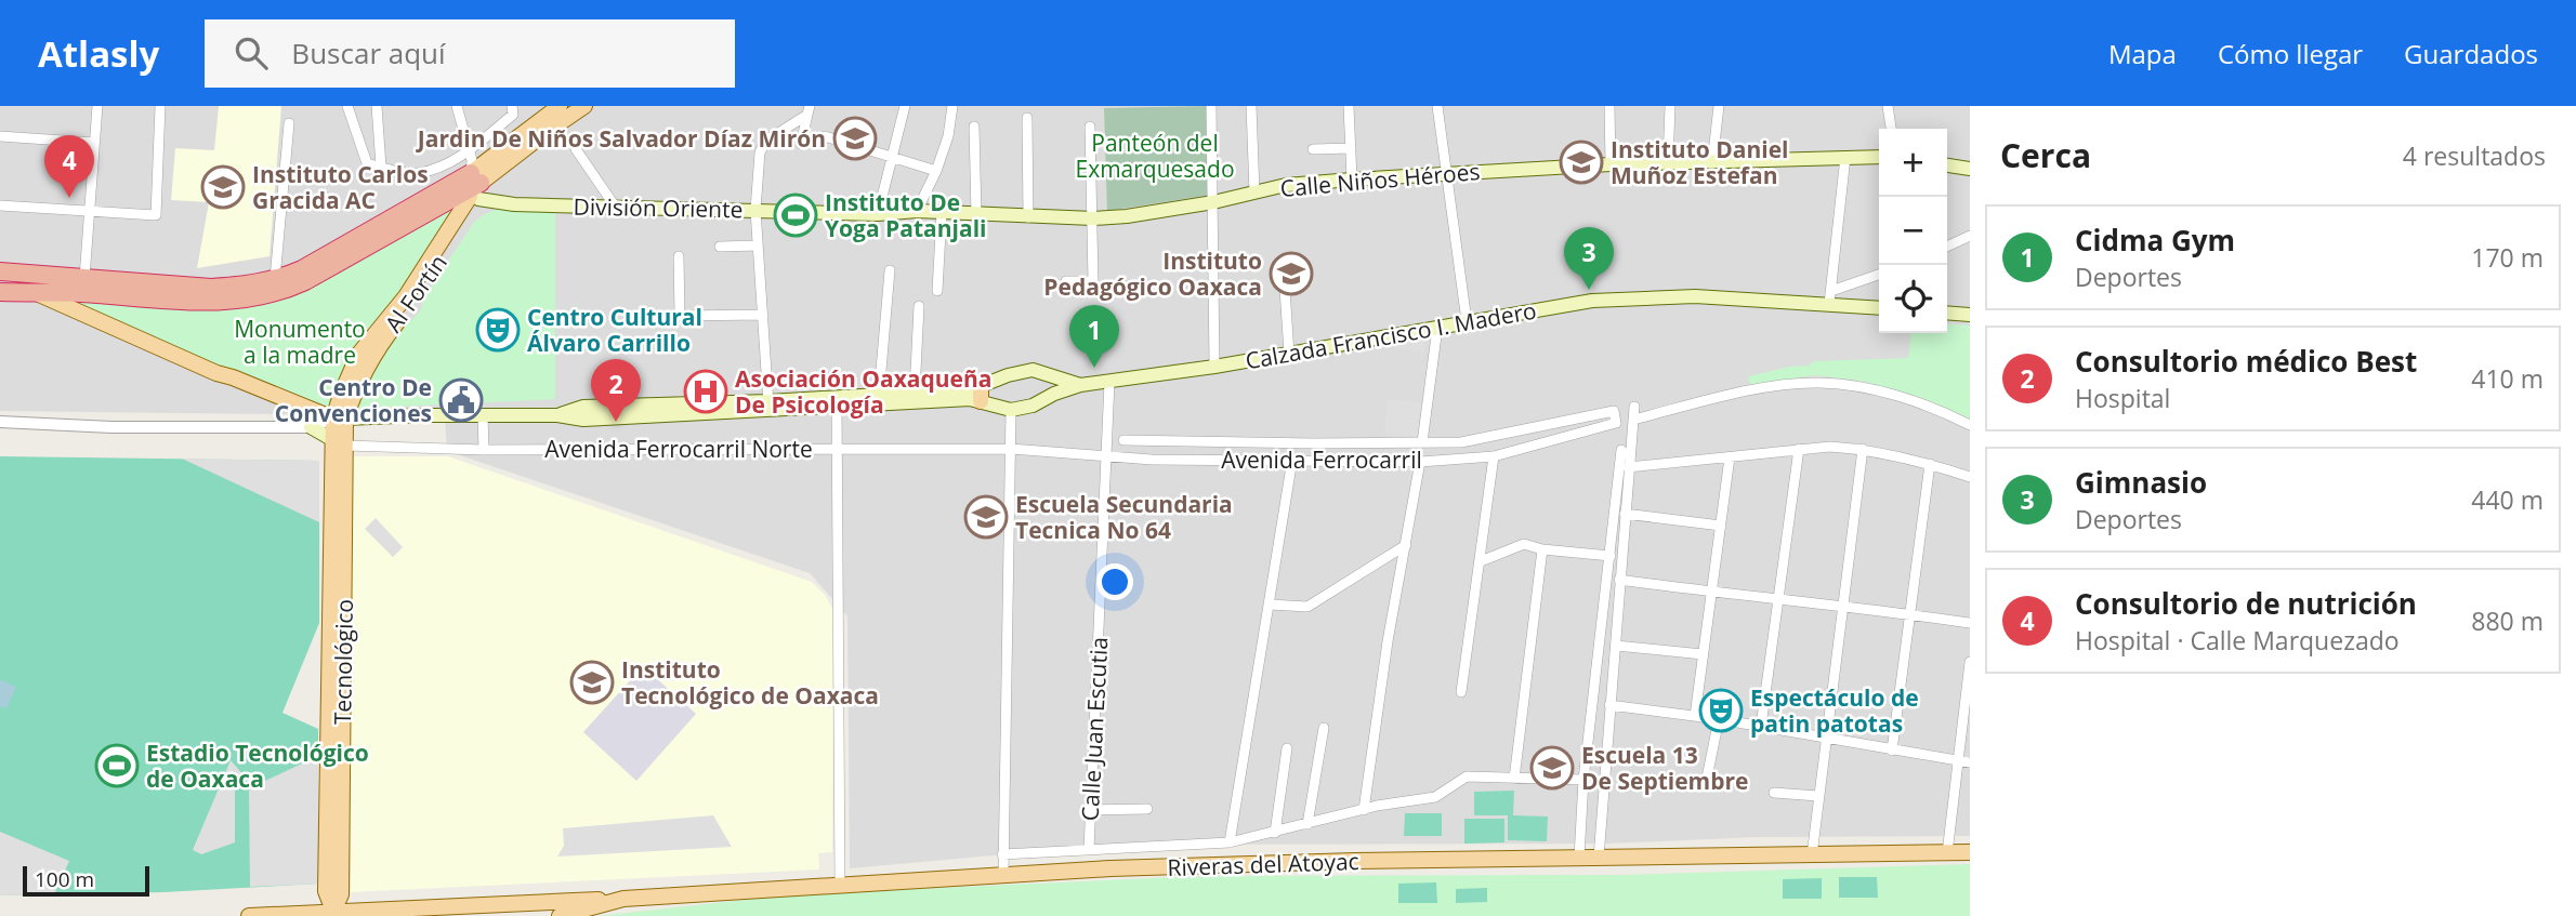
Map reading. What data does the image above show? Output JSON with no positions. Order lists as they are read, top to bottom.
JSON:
{
  "streets": {
    "main road": [
      "Calle Niños Héroes",
      "División Oriente",
      "Al Fortín",
      "Calzada Francisco I. Madero",
      "Tecnológico",
      "Riveras del Atoyac"
    ],
    "street": ["Avenida Ferrocarril Norte", "Avenida Ferrocarril", "Calle Juan Escutia"]
  },
  "crossings": [
    ["Calle Niños Héroes", "División Oriente"],
    ["División Oriente", "Al Fortín"],
    ["Al Fortín", "Calzada Francisco I. Madero"],
    ["Al Fortín", "Tecnológico"],
    ["Calzada Francisco I. Madero", "Tecnológico"],
    ["Calzada Francisco I. Madero", "Calle Juan Escutia"],
    ["Avenida Ferrocarril Norte", "Avenida Ferrocarril"],
    ["Avenida Ferrocarril Norte", "Tecnológico"],
    ["Avenida Ferrocarril", "Calle Juan Escutia"]
  ],
  "parks": ["Panteón del Exmarquesado", "Monumento a la madre"],
  "places": {
    "school or university": [
      "Jardin De Niños Salvador Díaz Mirón",
      "Instituto Daniel Muñoz Estefan",
      "Instituto Carlos Gracida AC",
      "Instituto Pedagógico Oaxaca",
      "Escuela Secundaria Tecnica No 64",
      "Instituto Tecnológico de Oaxaca",
      "Escuela 13 De Septiembre"
    ],
    "sports": ["Instituto De Yoga Patanjali", "Estadio Tecnológico de Oaxaca"],
    "theatre": ["Centro Cultural Álvaro Carrillo", "Espectáculo de patin patotas"],
    "hospital": ["Asociación Oaxaqueña De Psicología"],
    "public building": ["Centro De Convenciones"]
  },
  "scale_bar": "100 m",
  "page": {
    "header": "Atlasly",
    "search": "Buscar aquí",
    "nav": ["Mapa", "Cómo llegar", "Guardados"],
    "heading": ["Cerca", "4 resultados"],
    "map_buttons": ["+", "−"],
    "pins": [
      "4",
      "3",
      "1",
      "2"
    ],
    "list": [
      {
        "mark": "1",
        "name": "Cidma Gym",
        "note": "Deportes",
        "value": "170 m"
      },
      {
        "mark": "2",
        "name": "Consultorio médico Best",
        "note": "Hospital",
        "value": "410 m"
      },
      {
        "mark": "3",
        "name": "Gimnasio",
        "note": "Deportes",
        "value": "440 m"
      },
      {
        "mark": "4",
        "name": "Consultorio de nutrición",
        "note": "Hospital · Calle Marquezado",
        "value": "880 m"
      }
    ],
    "scale": "100 m"
  }
}
